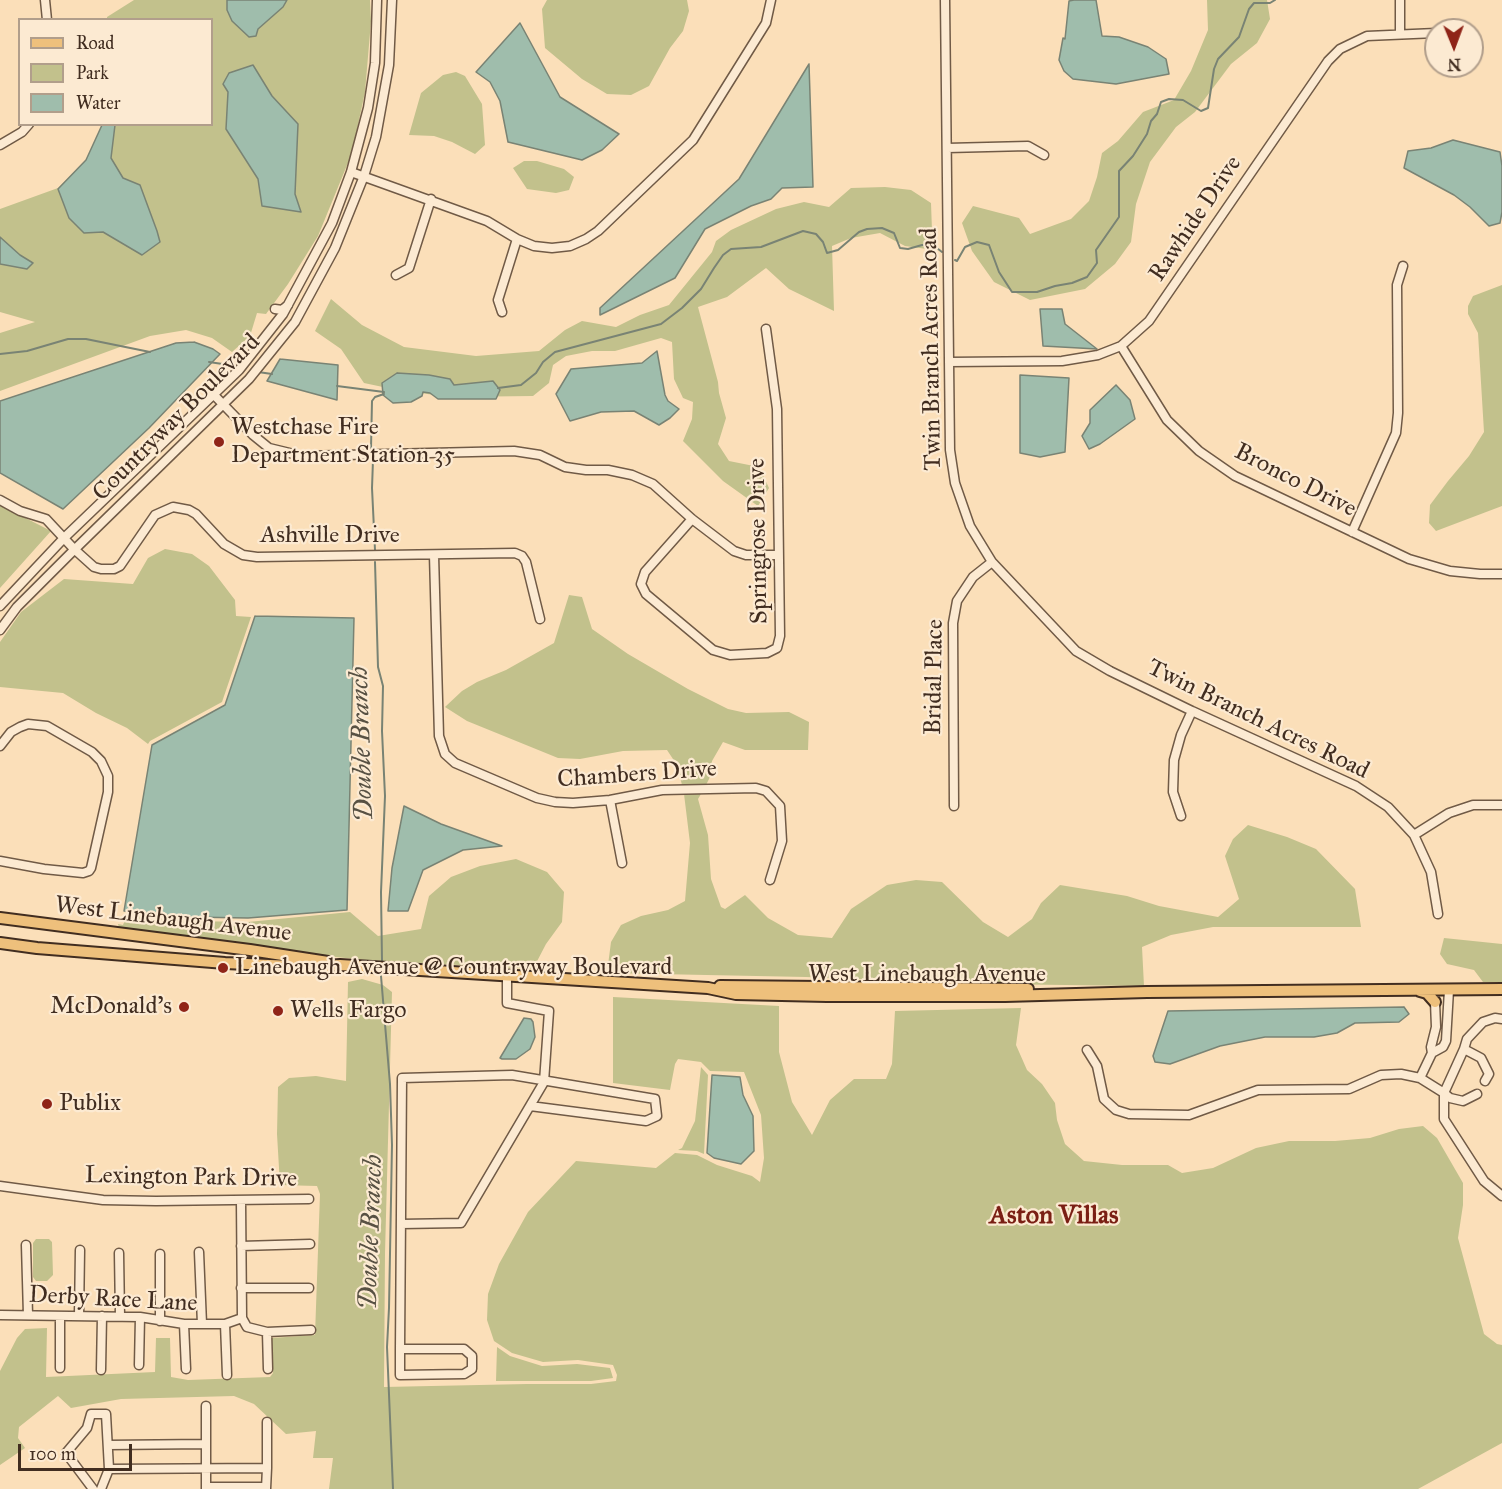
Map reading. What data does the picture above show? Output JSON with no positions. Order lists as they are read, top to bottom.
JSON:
{
  "streets": {
    "main road": ["West Linebaugh Avenue"],
    "street": [
      "Rawhide Drive",
      "Twin Branch Acres Road",
      "Countryway Boulevard",
      "Bronco Drive",
      "Ashville Drive",
      "Springrose Drive",
      "Bridal Place",
      "Chambers Drive",
      "Lexington Park Drive",
      "Derby Race Lane"
    ]
  },
  "crossings": [
    ["Rawhide Drive", "Twin Branch Acres Road"],
    ["Rawhide Drive", "Bronco Drive"],
    ["Twin Branch Acres Road", "Bridal Place"],
    ["Countryway Boulevard", "Ashville Drive"],
    ["Ashville Drive", "Chambers Drive"]
  ],
  "districts": ["Aston Villas"],
  "water": ["Double Branch"],
  "places": [
    "Westchase Fire Department Station 35",
    "Linebaugh Avenue @ Countryway Boulevard",
    "McDonald's",
    "Wells Fargo",
    "Publix"
  ],
  "legend": ["Road", "Park", "Water"],
  "scale_bar": "100 m",
  "north": "bottom"
}
